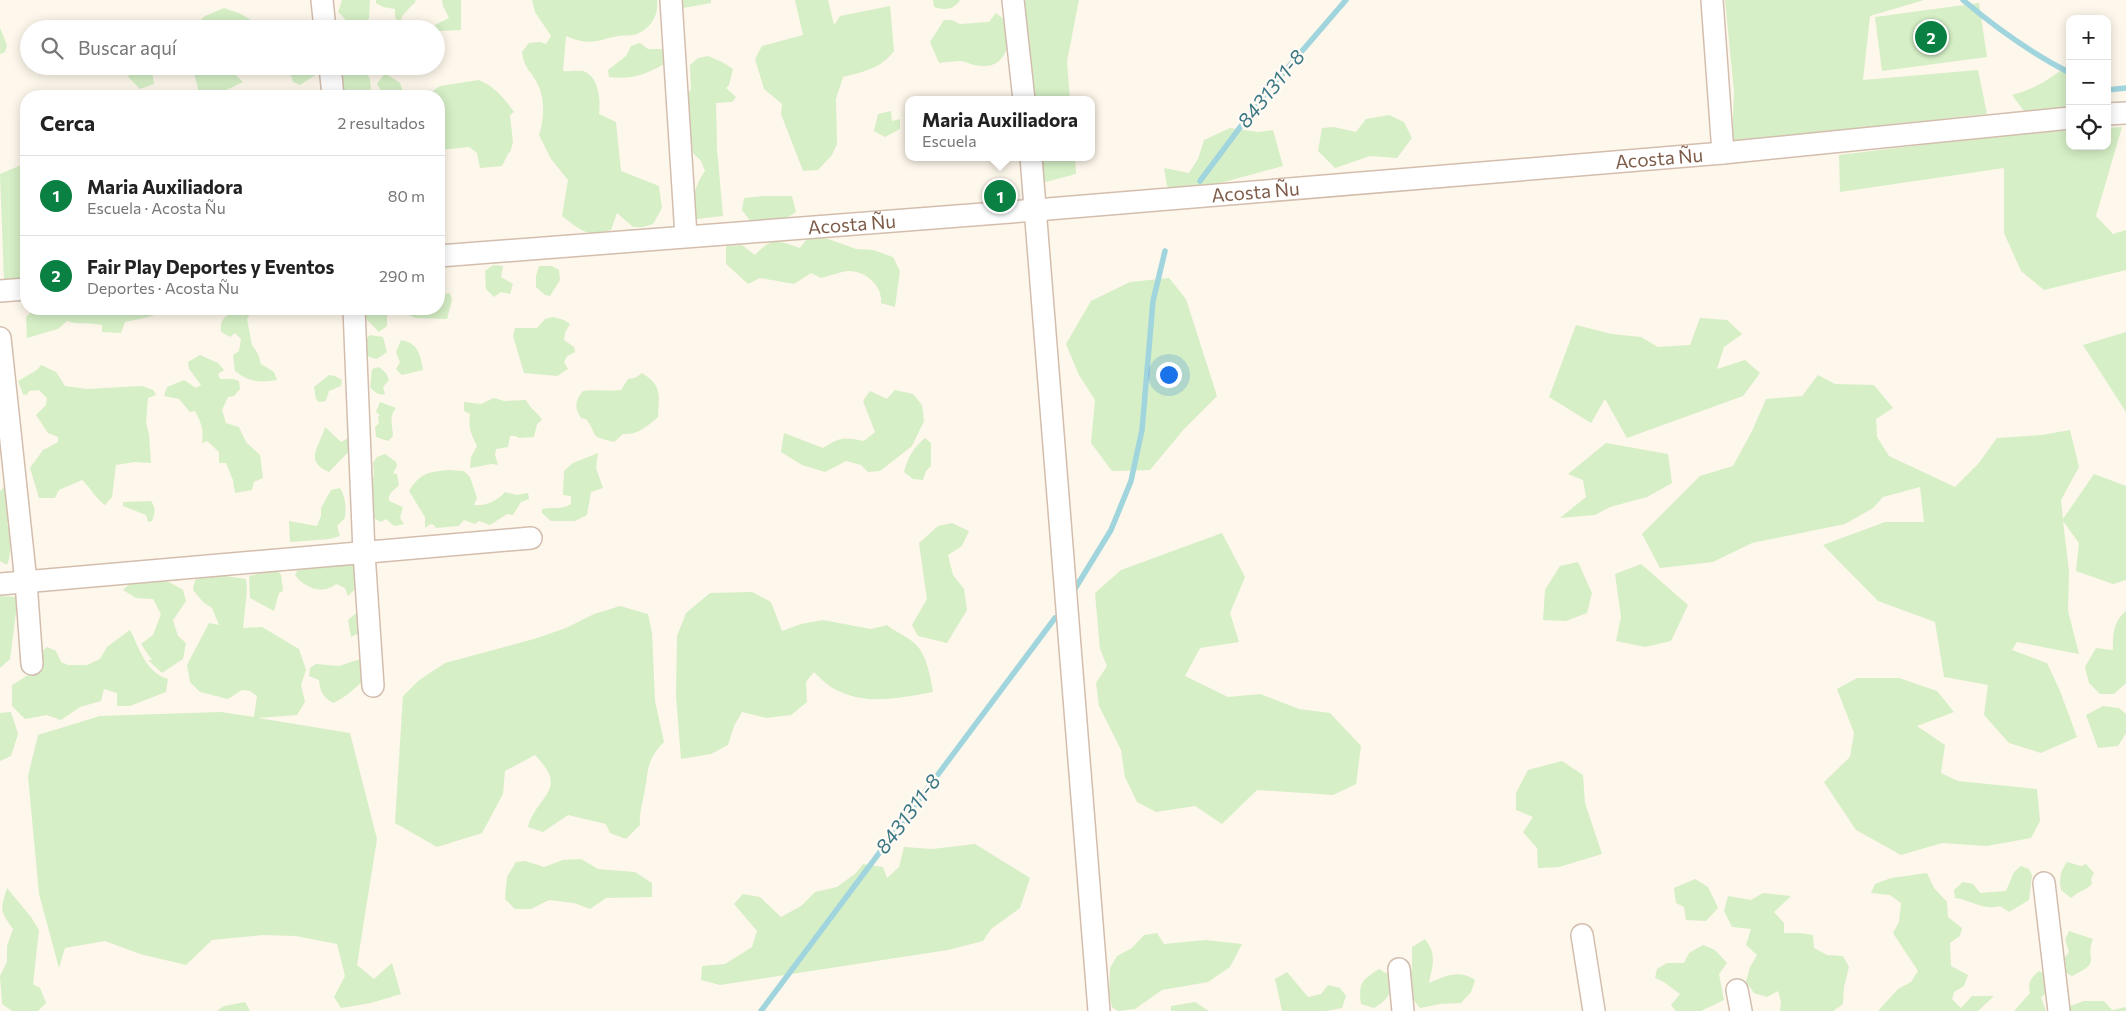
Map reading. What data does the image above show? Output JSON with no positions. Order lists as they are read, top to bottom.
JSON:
{
  "streets": {
    "street": ["Acosta Ñu"]
  },
  "water": ["8431311-8"],
  "page": {
    "map_buttons": ["+", "−"],
    "pins": ["2", "1"],
    "search": "Buscar aquí",
    "heading": ["Cerca", "2 resultados"],
    "popup": ["Maria Auxiliadora", "Escuela"],
    "list": [
      {
        "mark": "1",
        "name": "Maria Auxiliadora",
        "note": "Escuela · Acosta Ñu",
        "value": "80 m"
      },
      {
        "mark": "2",
        "name": "Fair Play Deportes y Eventos",
        "note": "Deportes · Acosta Ñu",
        "value": "290 m"
      }
    ]
  }
}
